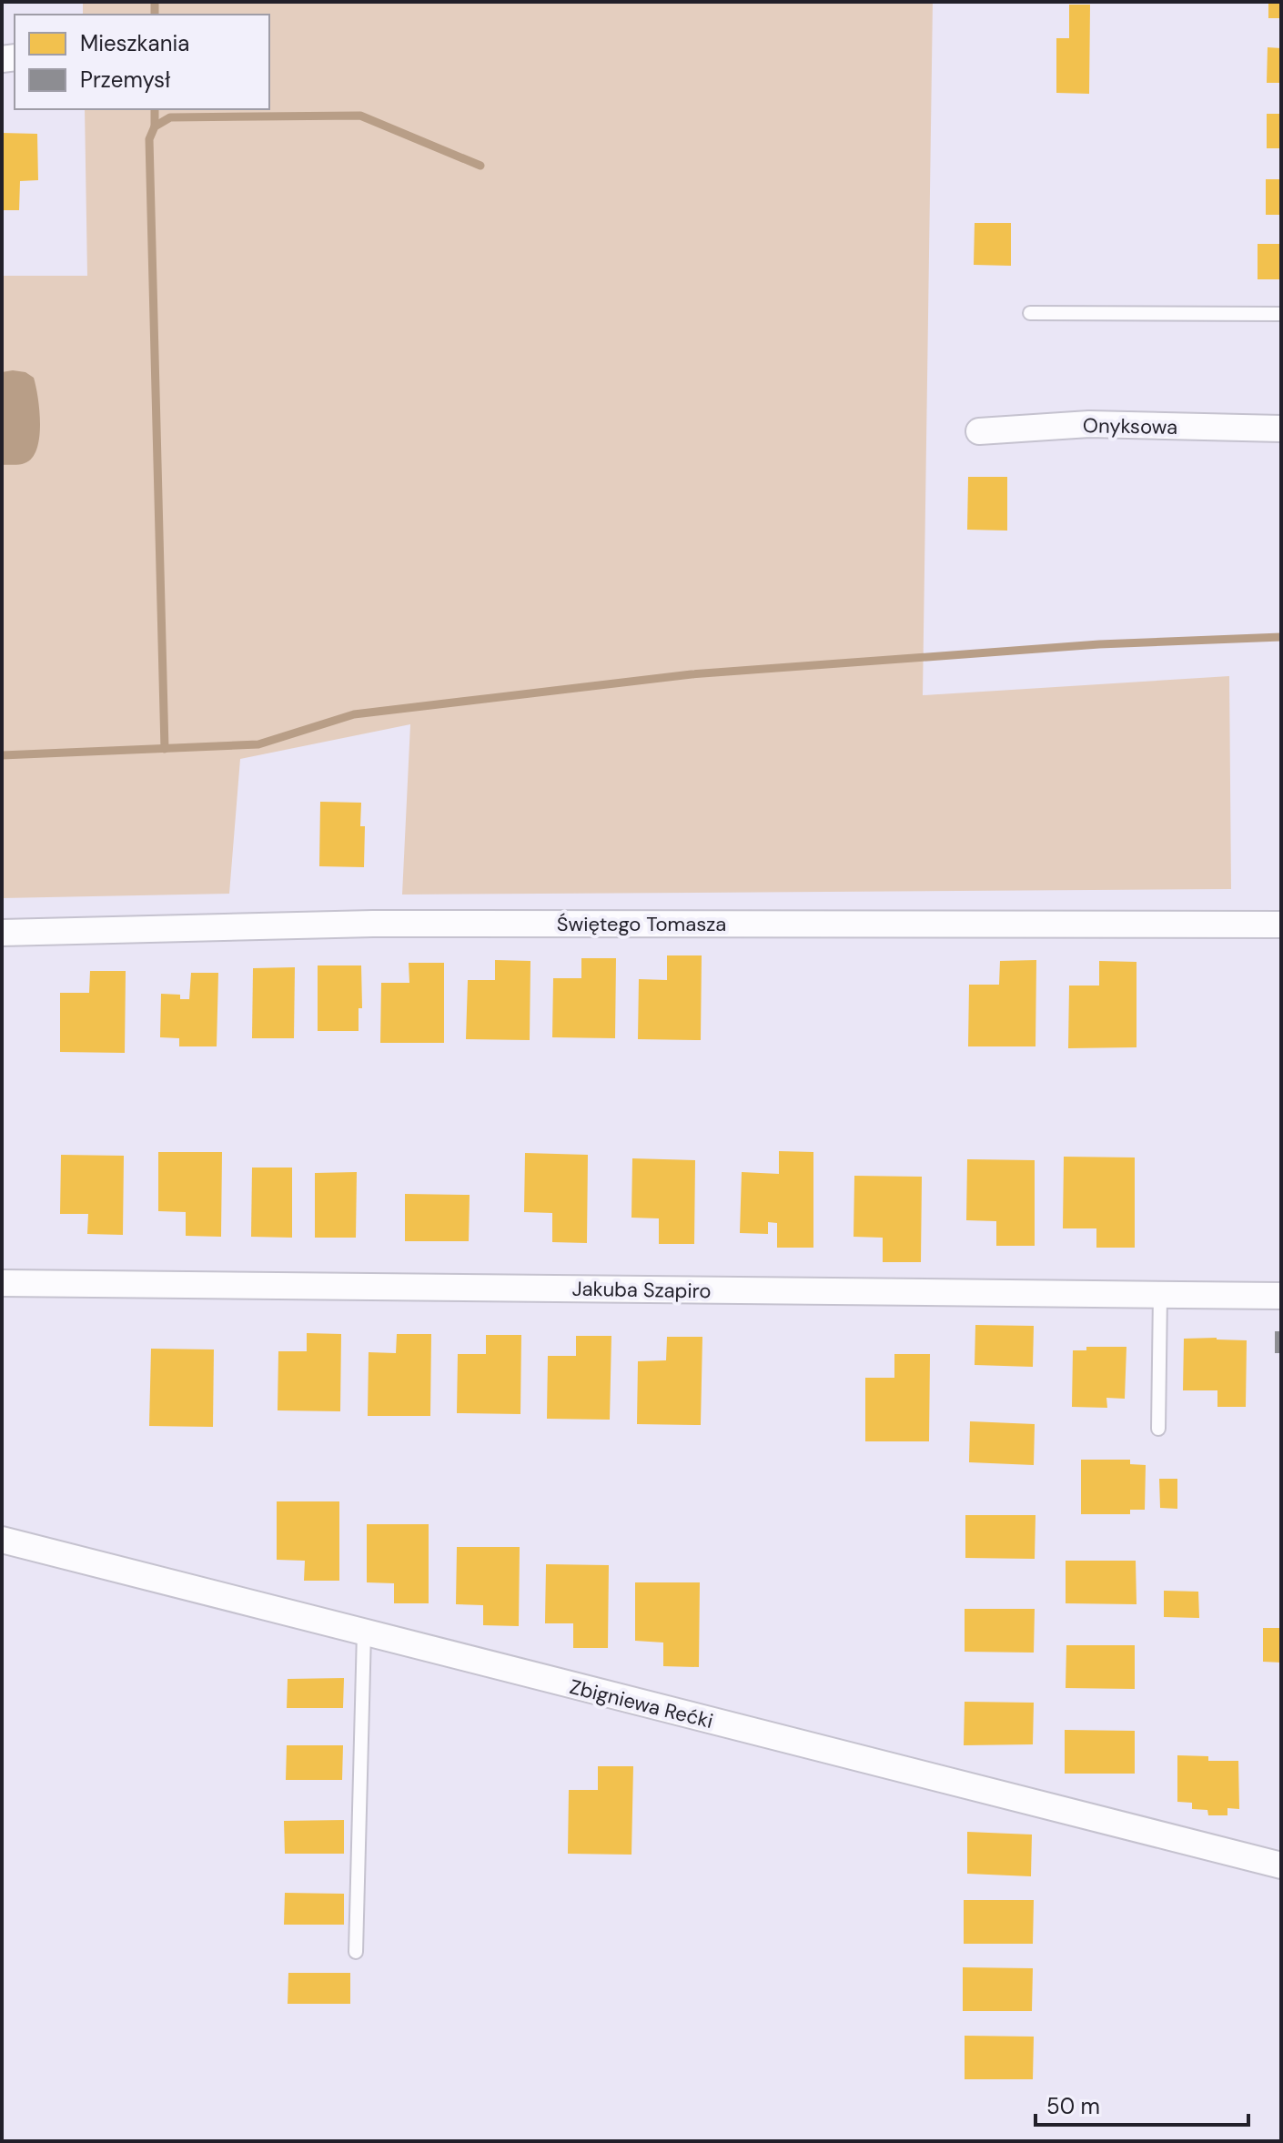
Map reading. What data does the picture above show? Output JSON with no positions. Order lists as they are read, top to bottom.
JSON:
{
  "streets": {
    "street": [
      "Onyksowa",
      "Świętego Tomasza",
      "Jakuba Szapiro",
      "Zbigniewa Rećki"
    ]
  },
  "legend": ["Mieszkania", "Przemysł"],
  "scale_bar": "50 m"
}
